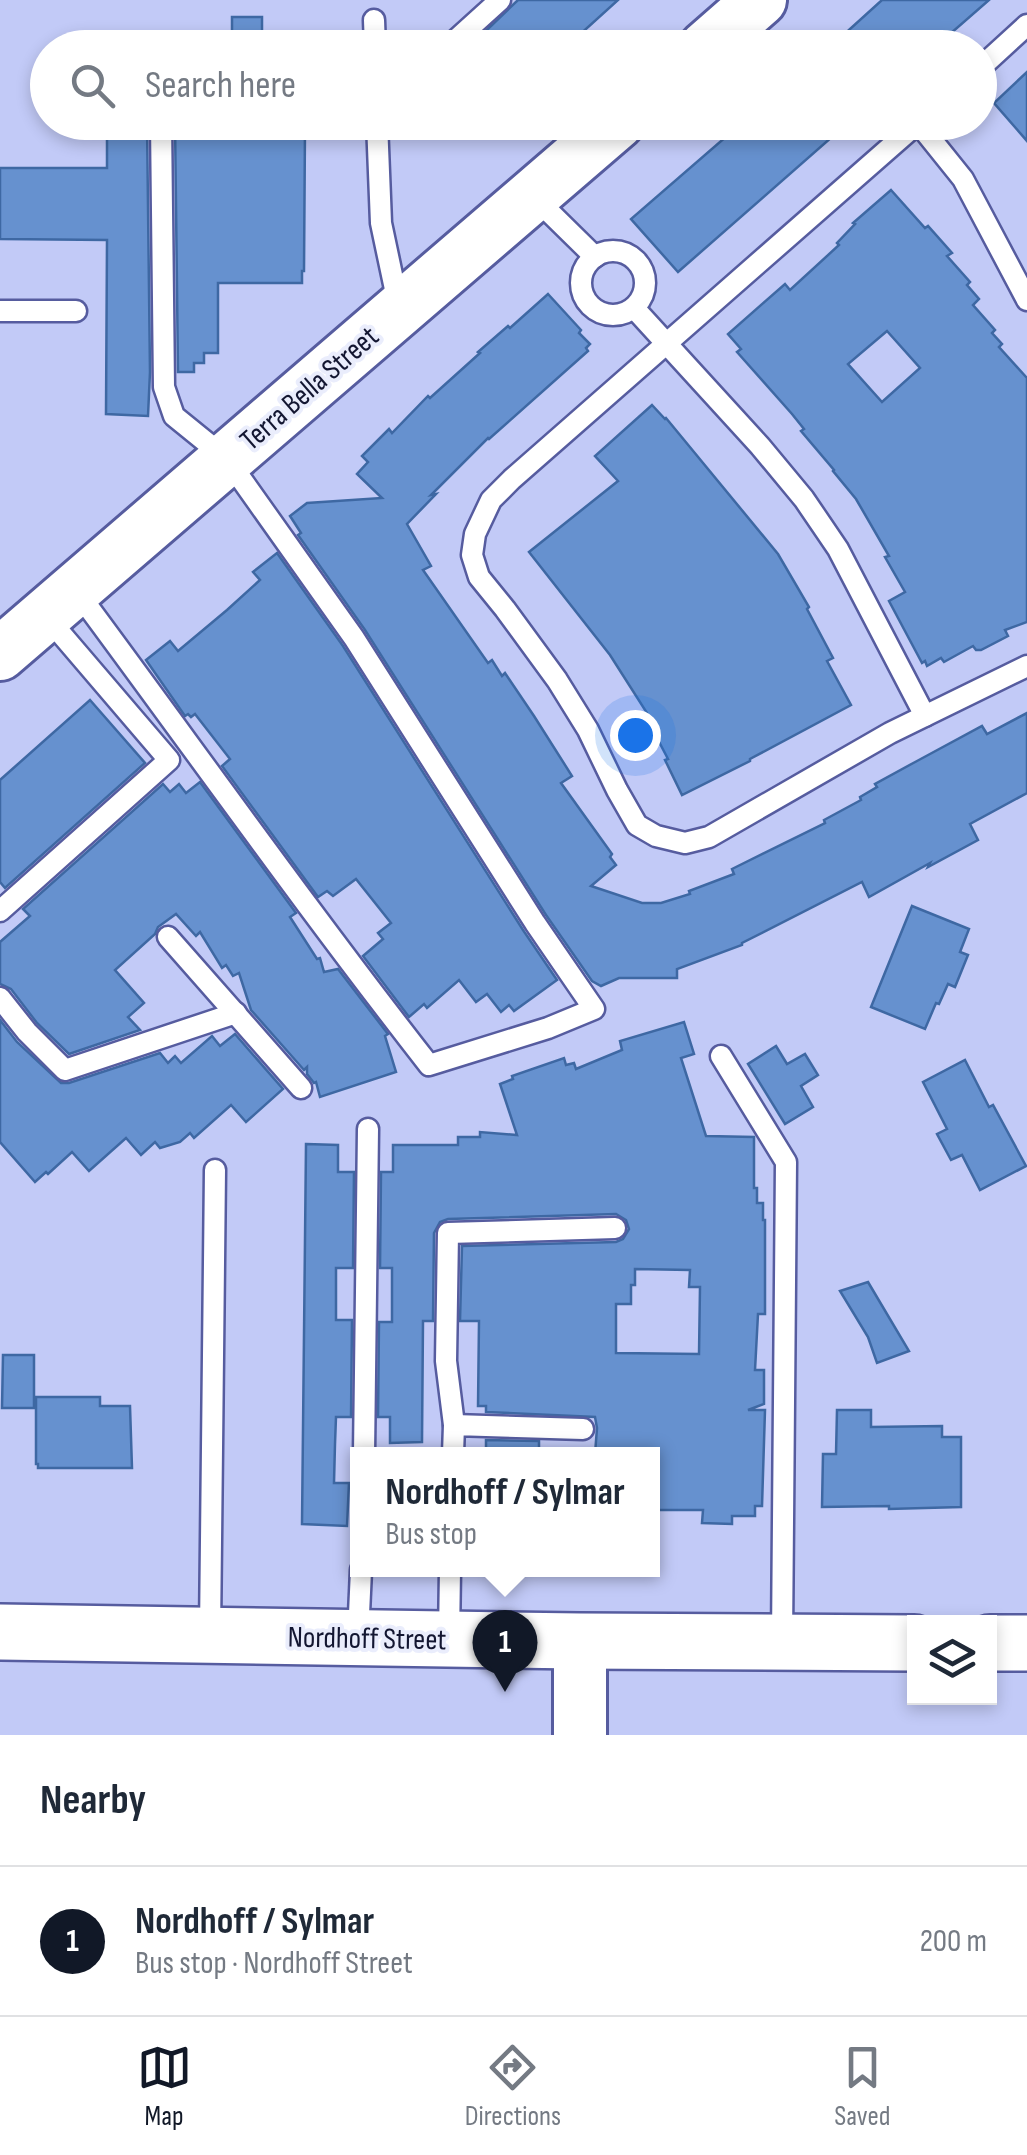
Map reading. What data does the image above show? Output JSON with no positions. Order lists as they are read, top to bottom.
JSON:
{
  "streets": {
    "main road": ["Terra Bella Street", "Nordhoff Street"]
  },
  "page": {
    "search": "Search here",
    "popup": ["Nordhoff / Sylmar", "Bus stop"],
    "pins": "1",
    "heading": "Nearby",
    "list": [
      {
        "mark": "1",
        "name": "Nordhoff / Sylmar",
        "note": "Bus stop · Nordhoff Street",
        "value": "200 m"
      }
    ],
    "nav": ["Map", "Directions", "Saved"]
  }
}
